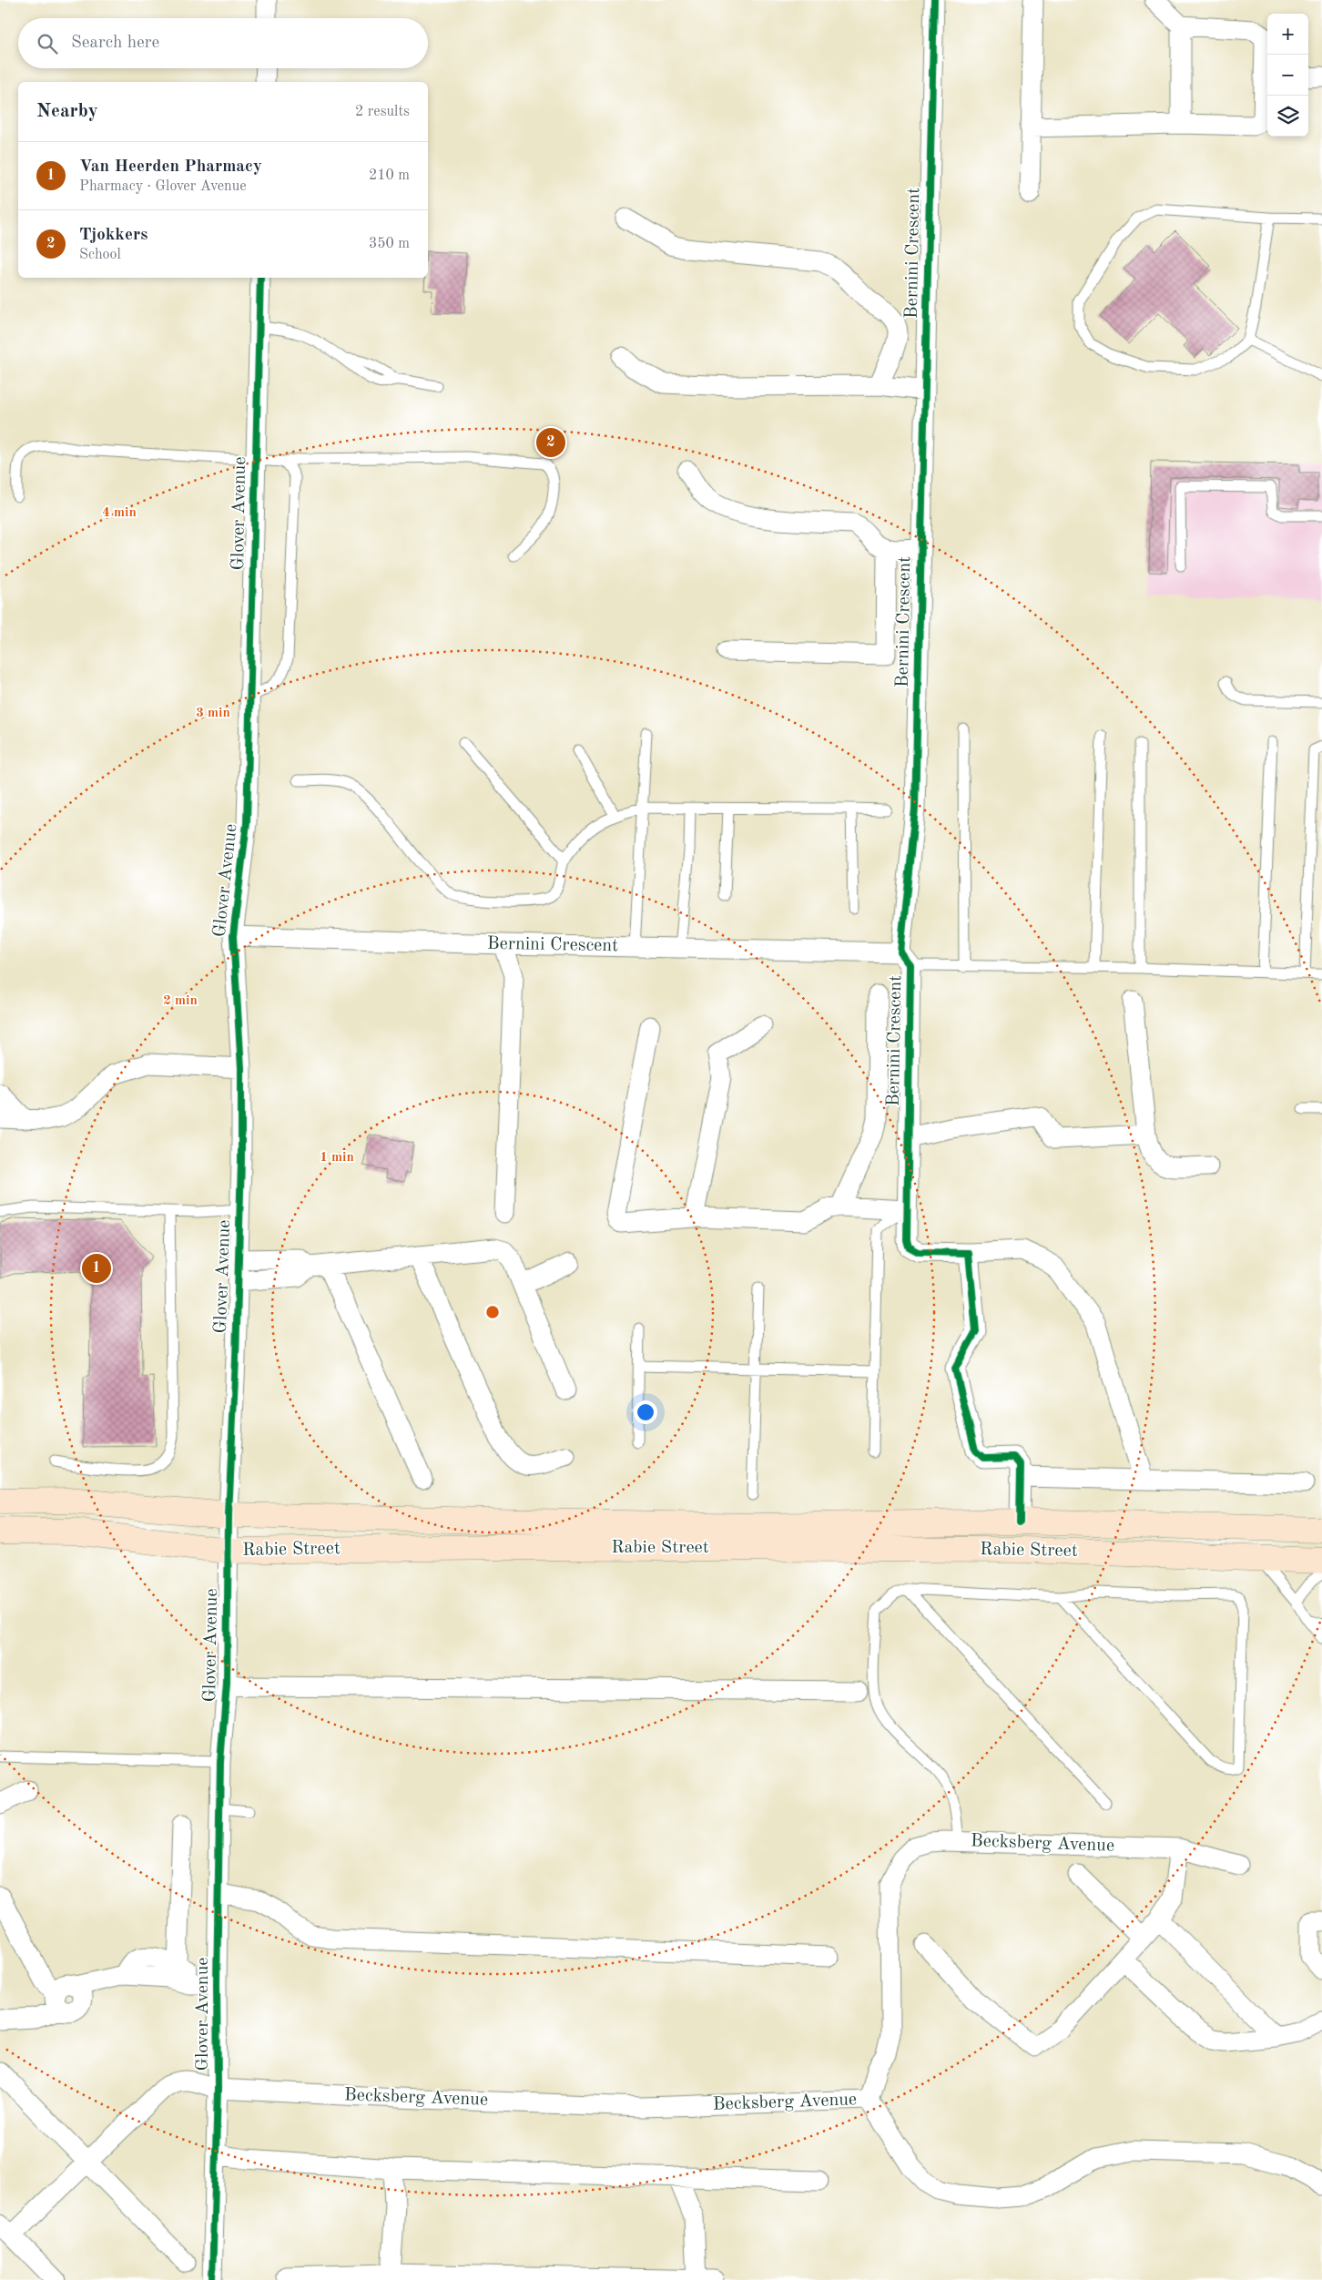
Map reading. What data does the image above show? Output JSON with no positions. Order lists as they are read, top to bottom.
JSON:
{
  "streets": {
    "main road": ["Rabie Street"],
    "street": ["Bernini Crescent", "Glover Avenue", "Becksberg Avenue"]
  },
  "crossings": [
    ["Bernini Crescent", "Glover Avenue"],
    ["Glover Avenue", "Rabie Street"],
    ["Glover Avenue", "Becksberg Avenue"]
  ],
  "page": {
    "map_buttons": ["+", "−"],
    "search": "Search here",
    "heading": ["Nearby", "2 results"],
    "list": [
      {
        "mark": "1",
        "name": "Van Heerden Pharmacy",
        "note": "Pharmacy · Glover Avenue",
        "value": "210 m"
      },
      {
        "mark": "2",
        "name": "Tjokkers",
        "note": "School",
        "value": "350 m"
      }
    ],
    "pins": ["2", "1"]
  },
  "rings": [
    "4 min",
    "3 min",
    "2 min",
    "1 min"
  ]
}
